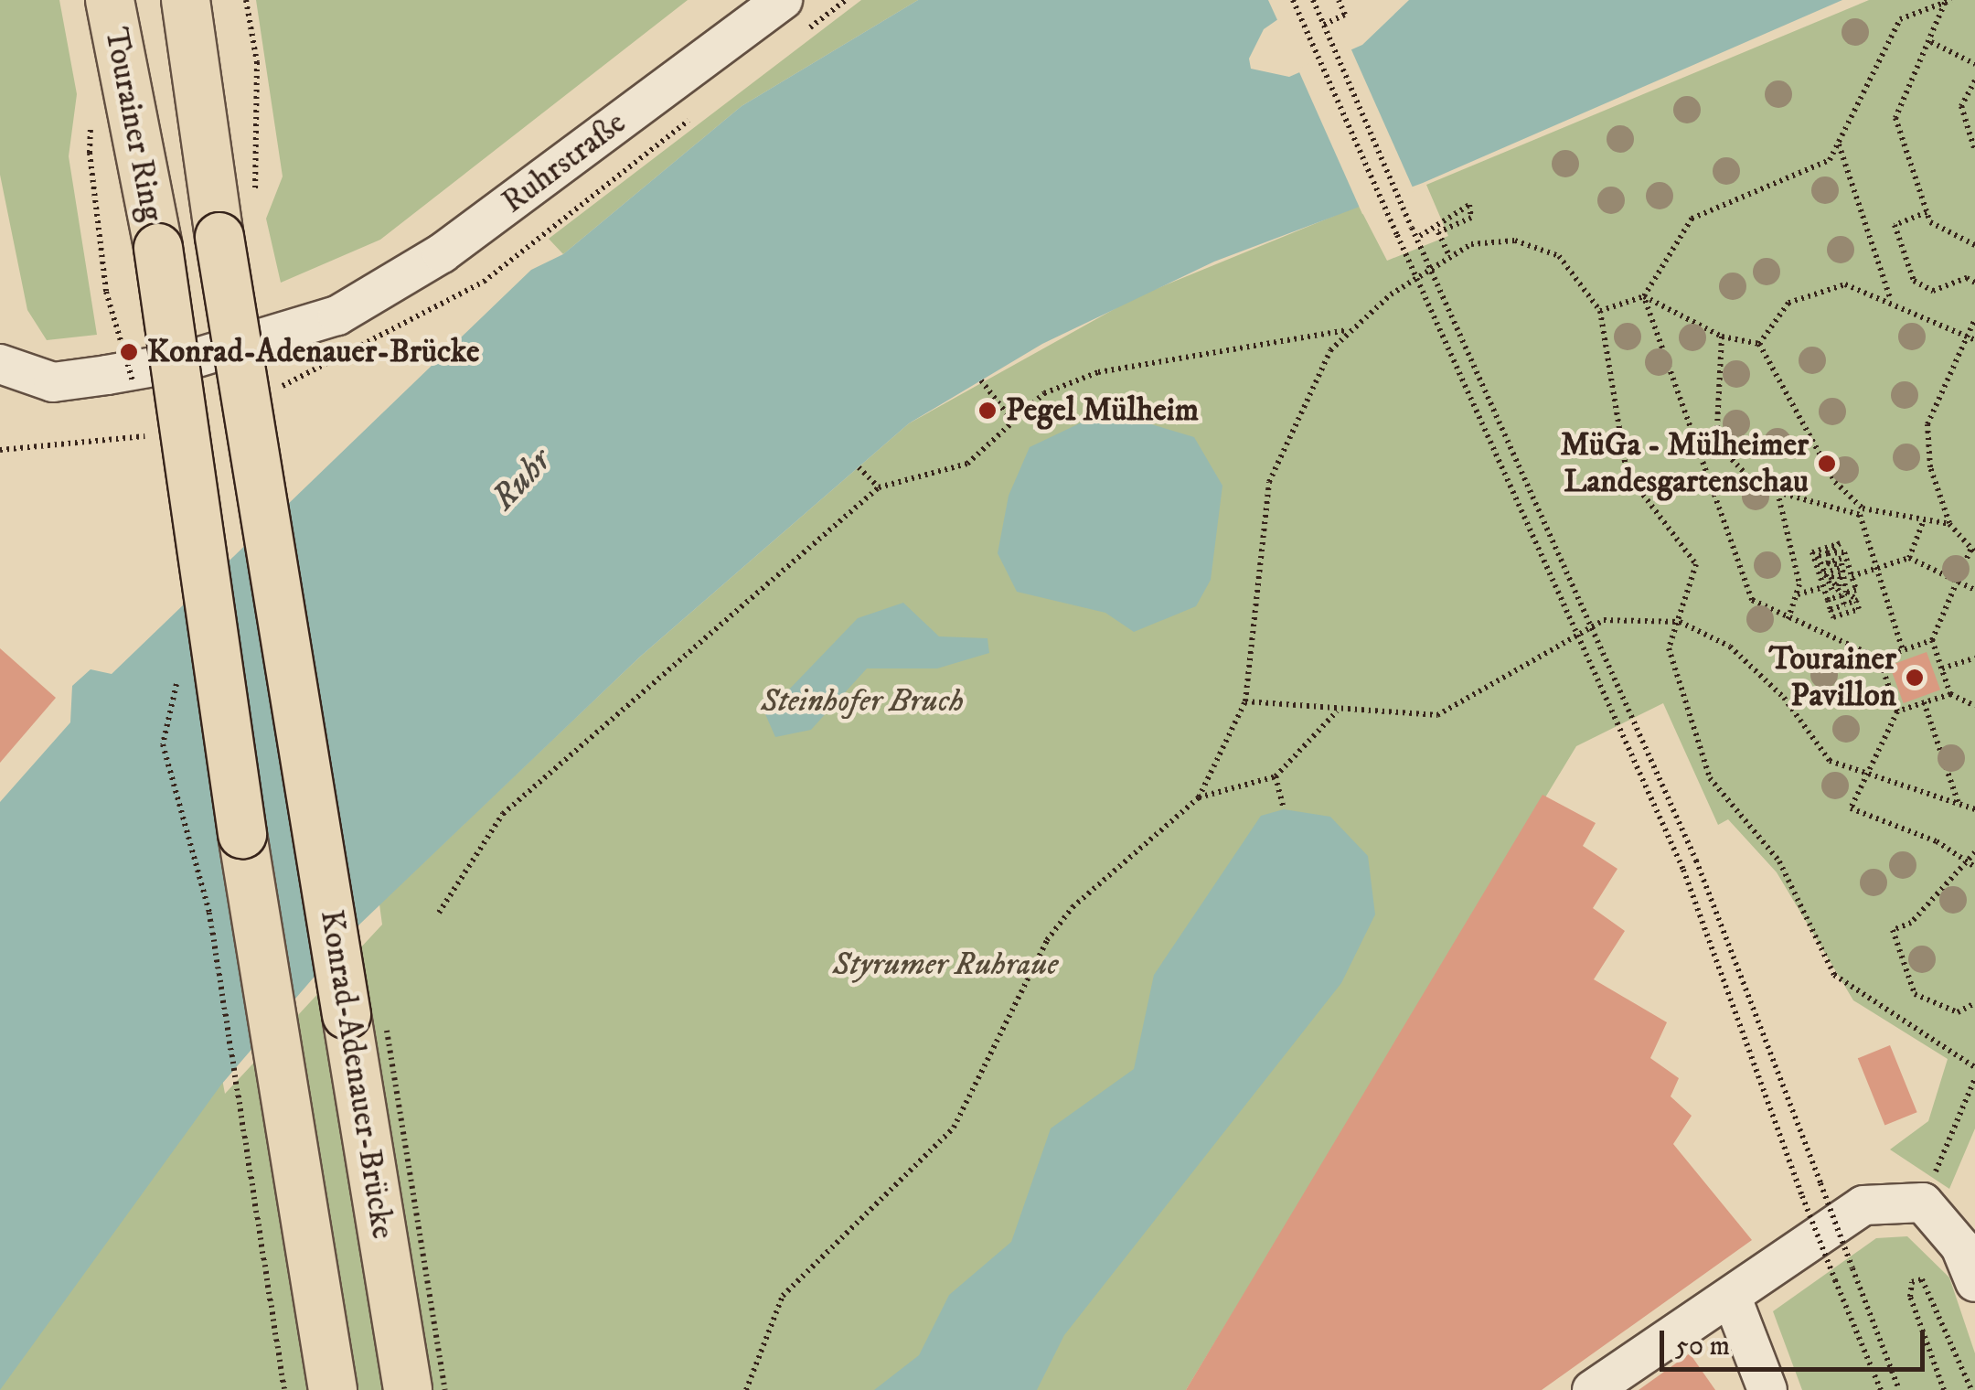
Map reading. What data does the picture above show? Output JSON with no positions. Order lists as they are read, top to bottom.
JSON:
{
  "streets": {
    "main road": ["Tourainer Ring", "Konrad-Adenauer-Brücke"],
    "street": ["Ruhrstraße"]
  },
  "water": ["Ruhr"],
  "parks": ["Steinhofer Bruch", "Styrumer Ruhraue"],
  "places": [
    "Konrad-Adenauer-Brücke",
    "Pegel Mülheim",
    "MüGa - Mülheimer Landesgartenschau",
    "Tourainer Pavillon"
  ],
  "scale_bar": "50 m"
}
